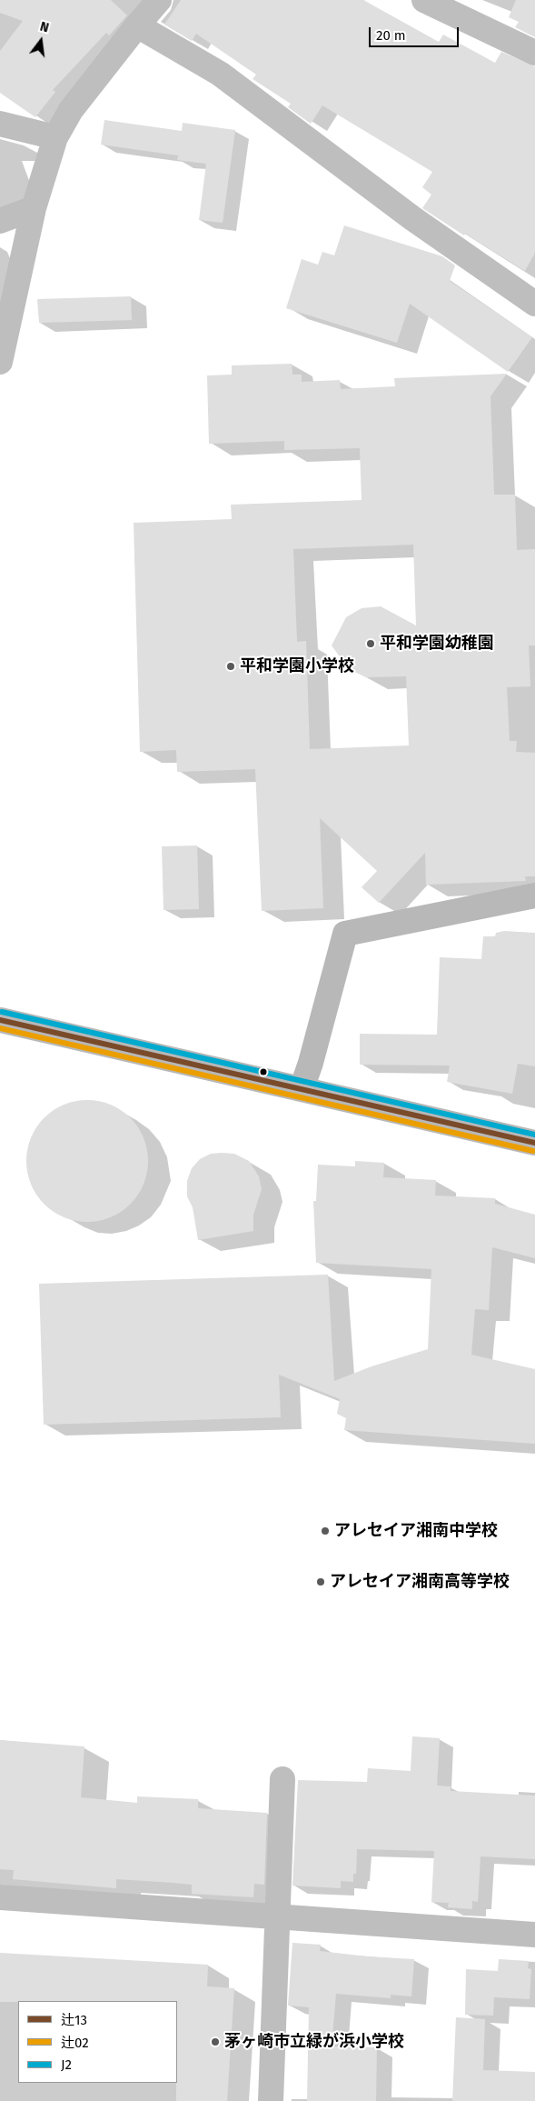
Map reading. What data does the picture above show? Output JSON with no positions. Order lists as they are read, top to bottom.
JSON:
{
  "places": [
    "平和学園幼稚園",
    "平和学園小学校",
    "アレセイア湘南中学校",
    "アレセイア湘南高等学校",
    "茅ヶ崎市立緑が浜小学校"
  ],
  "lines": ["transit line J2", "transit line 辻13", "transit line 辻02"],
  "legend": ["辻13", "辻02", "J2"],
  "scale_bar": "20 m",
  "north": "top"
}
